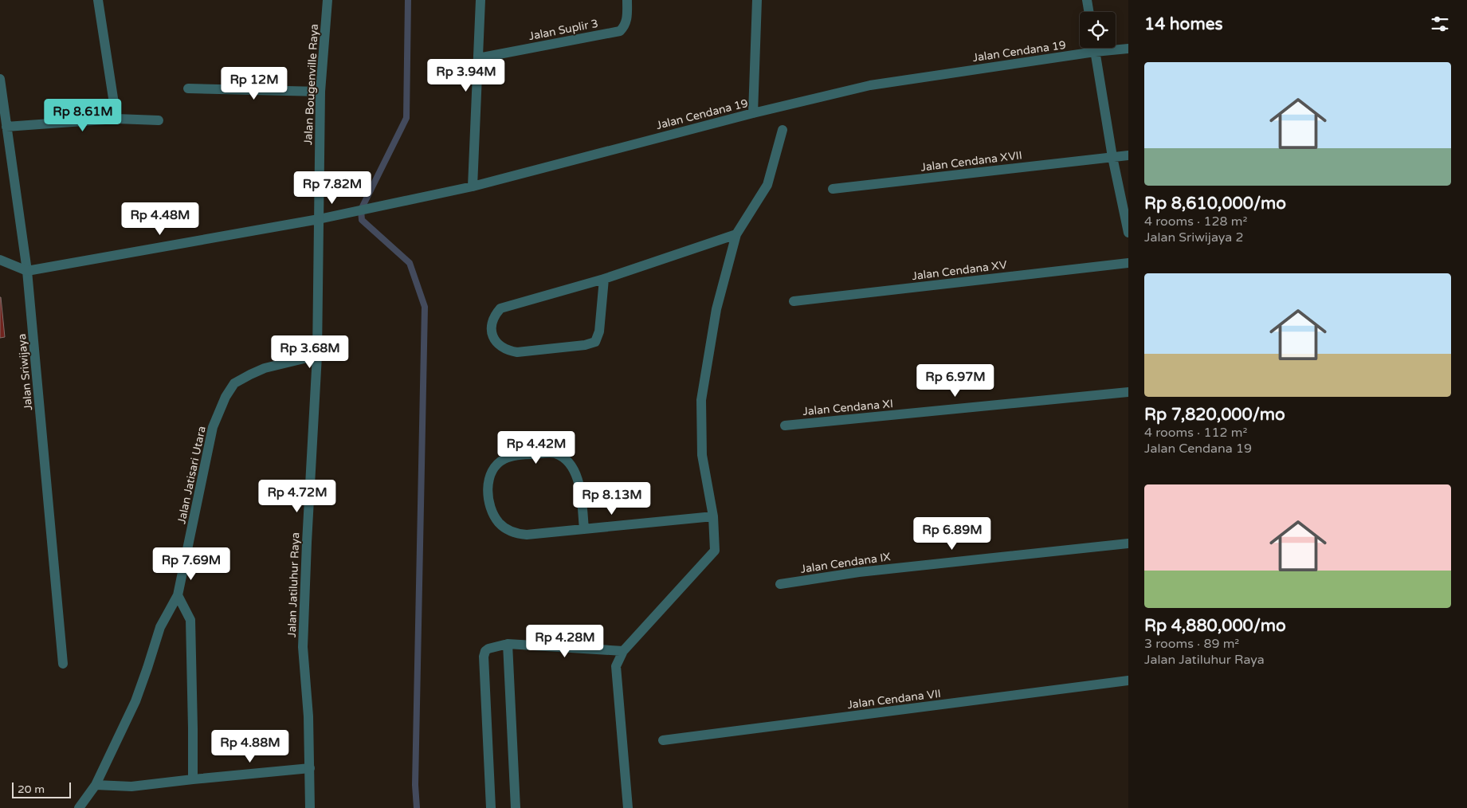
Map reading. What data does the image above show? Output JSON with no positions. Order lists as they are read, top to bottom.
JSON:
{
  "streets": {
    "street": [
      "Jalan Suplir 3",
      "Jalan Cendana 19",
      "Jalan Bougenville Raya",
      "Jalan Cendana XVII",
      "Jalan Cendana XV",
      "Jalan Sriwijaya",
      "Jalan Cendana XI",
      "Jalan Jatisari Utara",
      "Jalan Cendana IX",
      "Jalan Jatiluhur Raya",
      "Jalan Cendana VII"
    ]
  },
  "crossings": [
    ["Jalan Cendana 19", "Jalan Bougenville Raya"],
    ["Jalan Cendana 19", "Jalan Sriwijaya"],
    ["Jalan Cendana 19", "Jalan Jatiluhur Raya"],
    ["Jalan Bougenville Raya", "Jalan Jatiluhur Raya"],
    ["Jalan Jatisari Utara", "Jalan Jatiluhur Raya"]
  ],
  "scale_bar": "20 m",
  "page": {
    "heading": "14 homes",
    "list": [
      {
        "name": "Rp 8,610,000/mo",
        "note": "4 rooms · 128 m² · Jalan Sriwijaya 2"
      },
      {
        "name": "Rp 7,820,000/mo",
        "note": "4 rooms · 112 m² · Jalan Cendana 19"
      },
      {
        "name": "Rp 4,880,000/mo",
        "note": "3 rooms · 89 m² · Jalan Jatiluhur Raya"
      }
    ],
    "price": [
      "Rp 3.94M",
      "Rp 12M",
      "Rp 8.61M",
      "Rp 7.82M",
      "Rp 4.48M",
      "Rp 3.68M",
      "Rp 6.97M",
      "Rp 4.42M",
      "Rp 4.72M",
      "Rp 8.13M",
      "Rp 6.89M",
      "Rp 7.69M",
      "Rp 4.28M",
      "Rp 4.88M"
    ],
    "scale": "20 m"
  }
}
